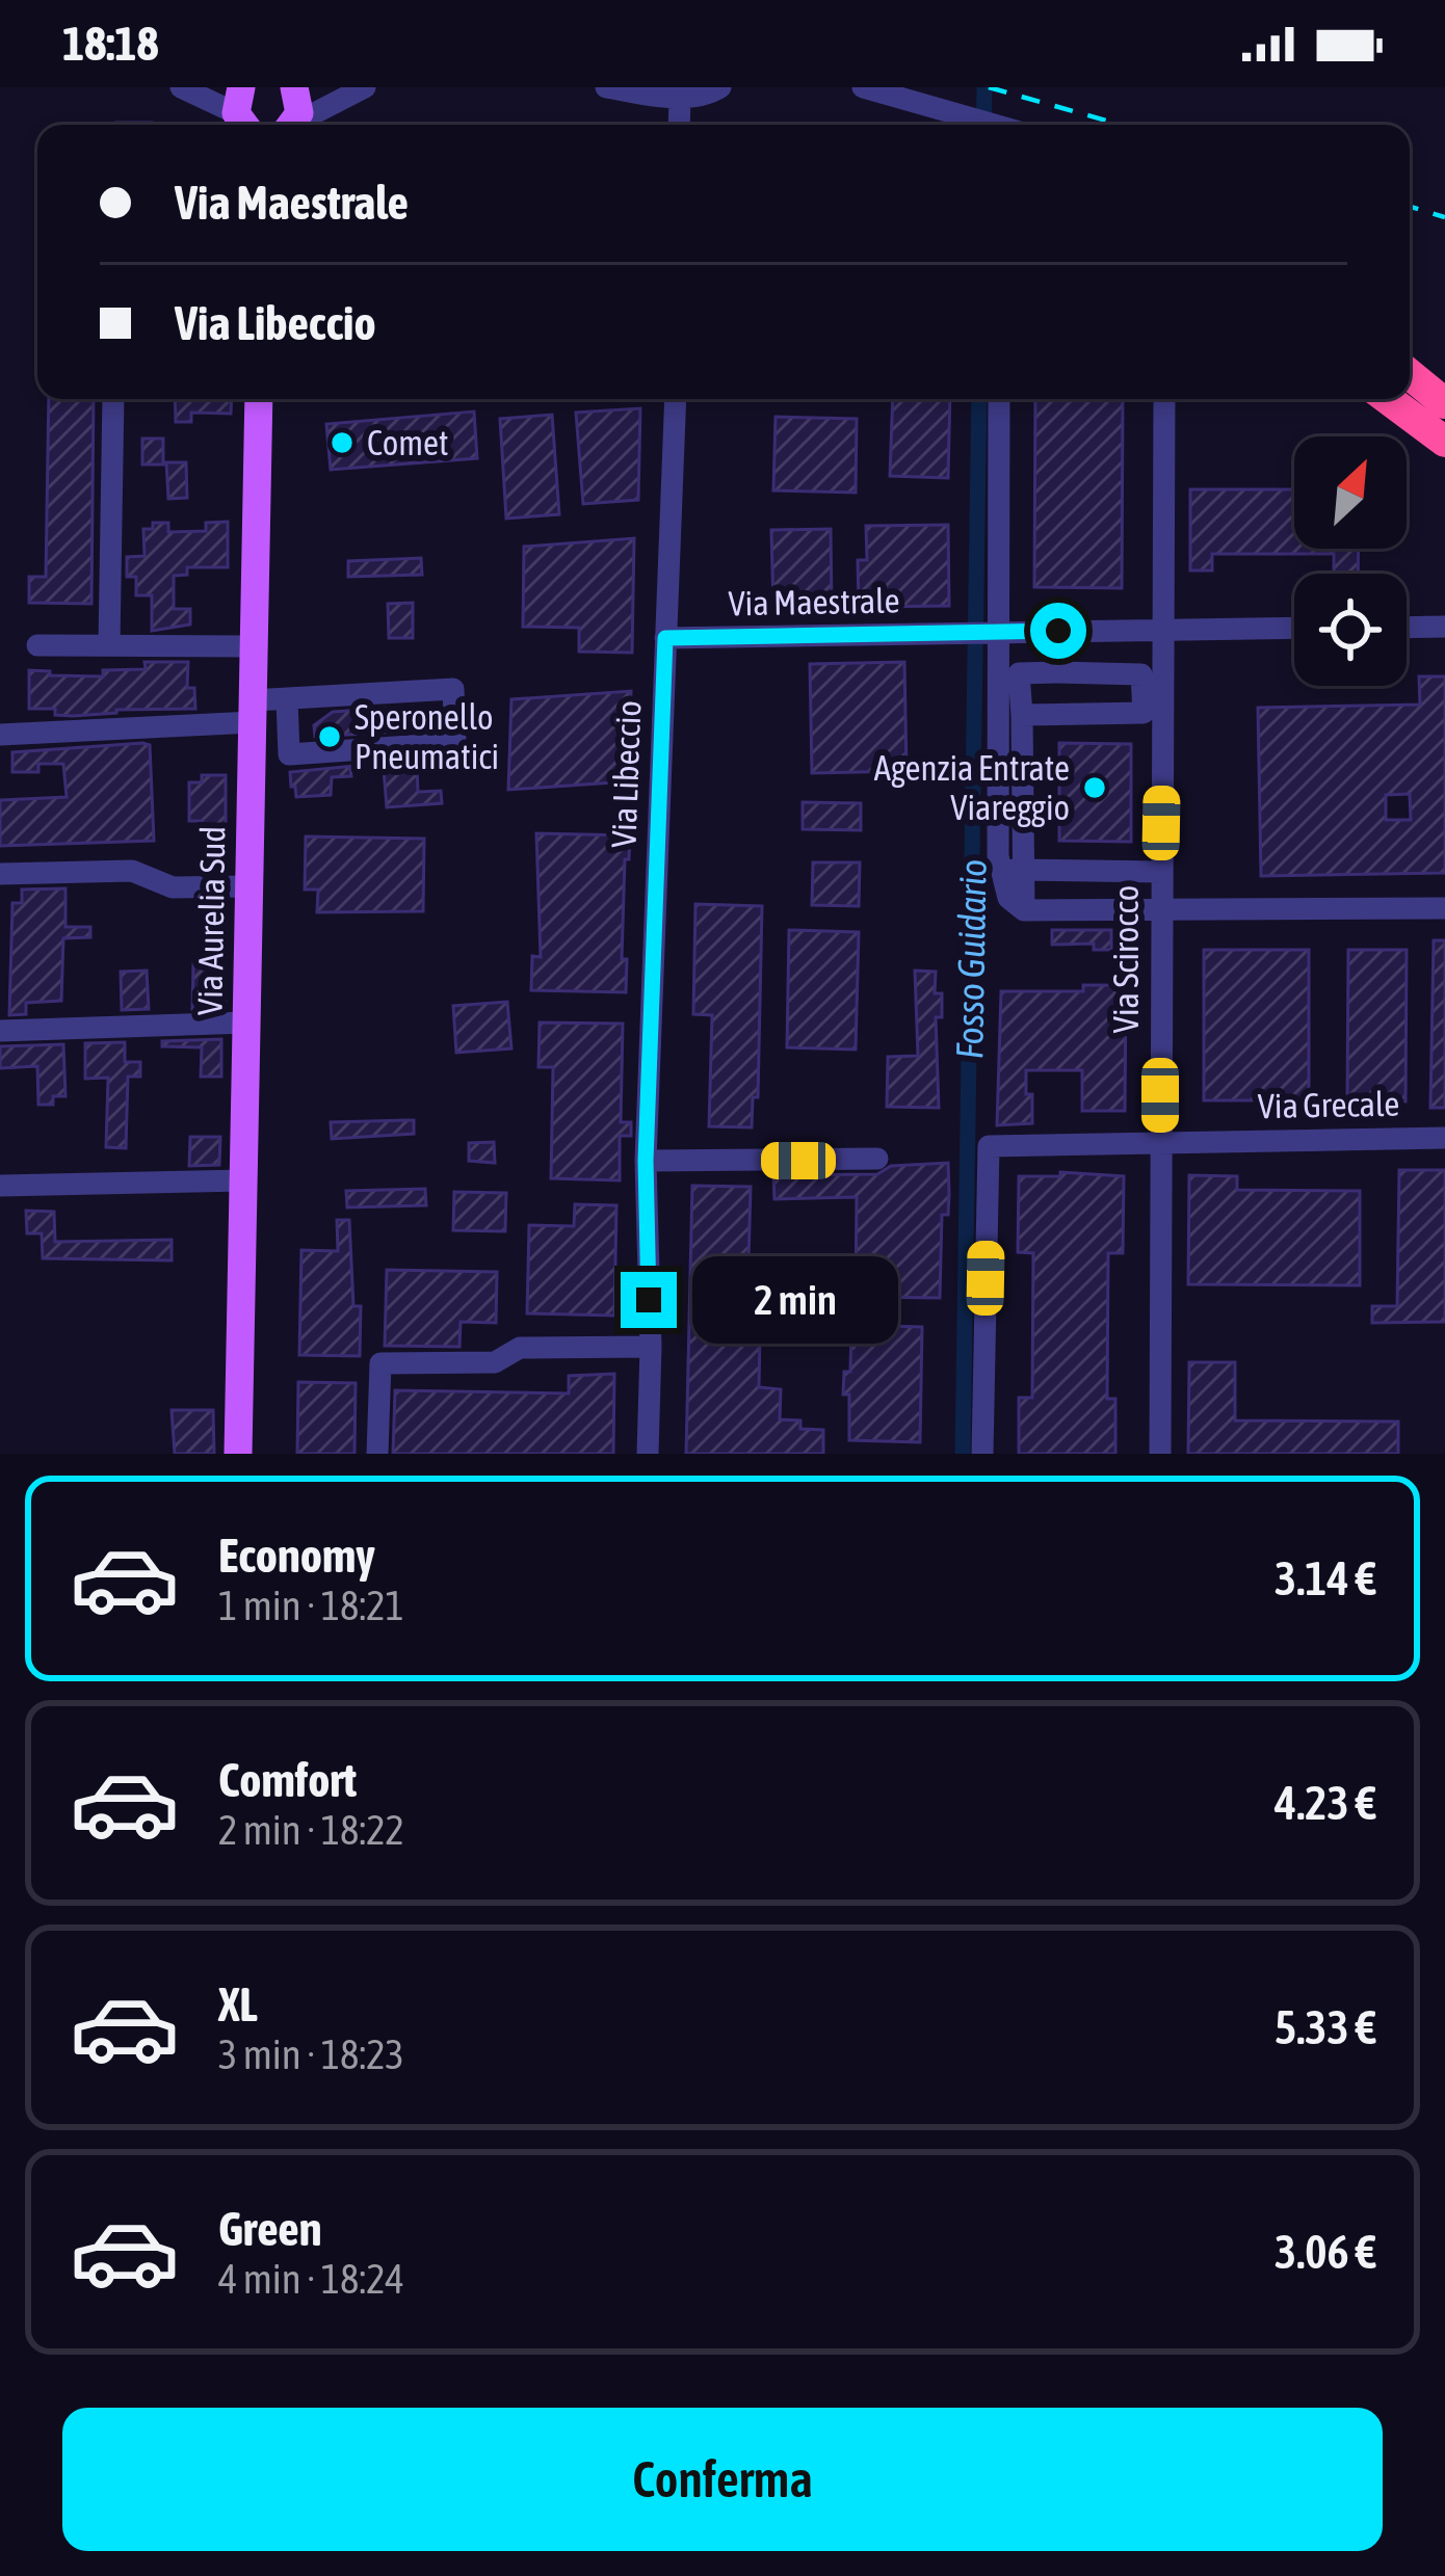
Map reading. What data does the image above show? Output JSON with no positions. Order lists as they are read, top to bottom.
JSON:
{
  "streets": {
    "main road": ["Via Aurelia Sud"],
    "street": [
      "Via Maestrale",
      "Via Libeccio",
      "Via Scirocco",
      "Via Grecale"
    ]
  },
  "crossings": [
    ["Via Maestrale", "Via Libeccio"],
    ["Via Scirocco", "Via Grecale"]
  ],
  "water": ["Fosso Guidario"],
  "places": ["Comet", "Speronello Pneumatici", "Agenzia Entrate Viareggio"],
  "north": "top right",
  "page": {
    "status": "18:18",
    "banner": ["Via Maestrale", "Via Libeccio"],
    "bubble": "2 min",
    "list": [
      {
        "name": "Economy",
        "note": "1 min · 18:21",
        "value": "3.14 €"
      },
      {
        "name": "Comfort",
        "note": "2 min · 18:22",
        "value": "4.23 €"
      },
      {
        "name": "XL",
        "note": "3 min · 18:23",
        "value": "5.33 €"
      },
      {
        "name": "Green",
        "note": "4 min · 18:24",
        "value": "3.06 €"
      }
    ],
    "buttons": "Conferma"
  }
}
